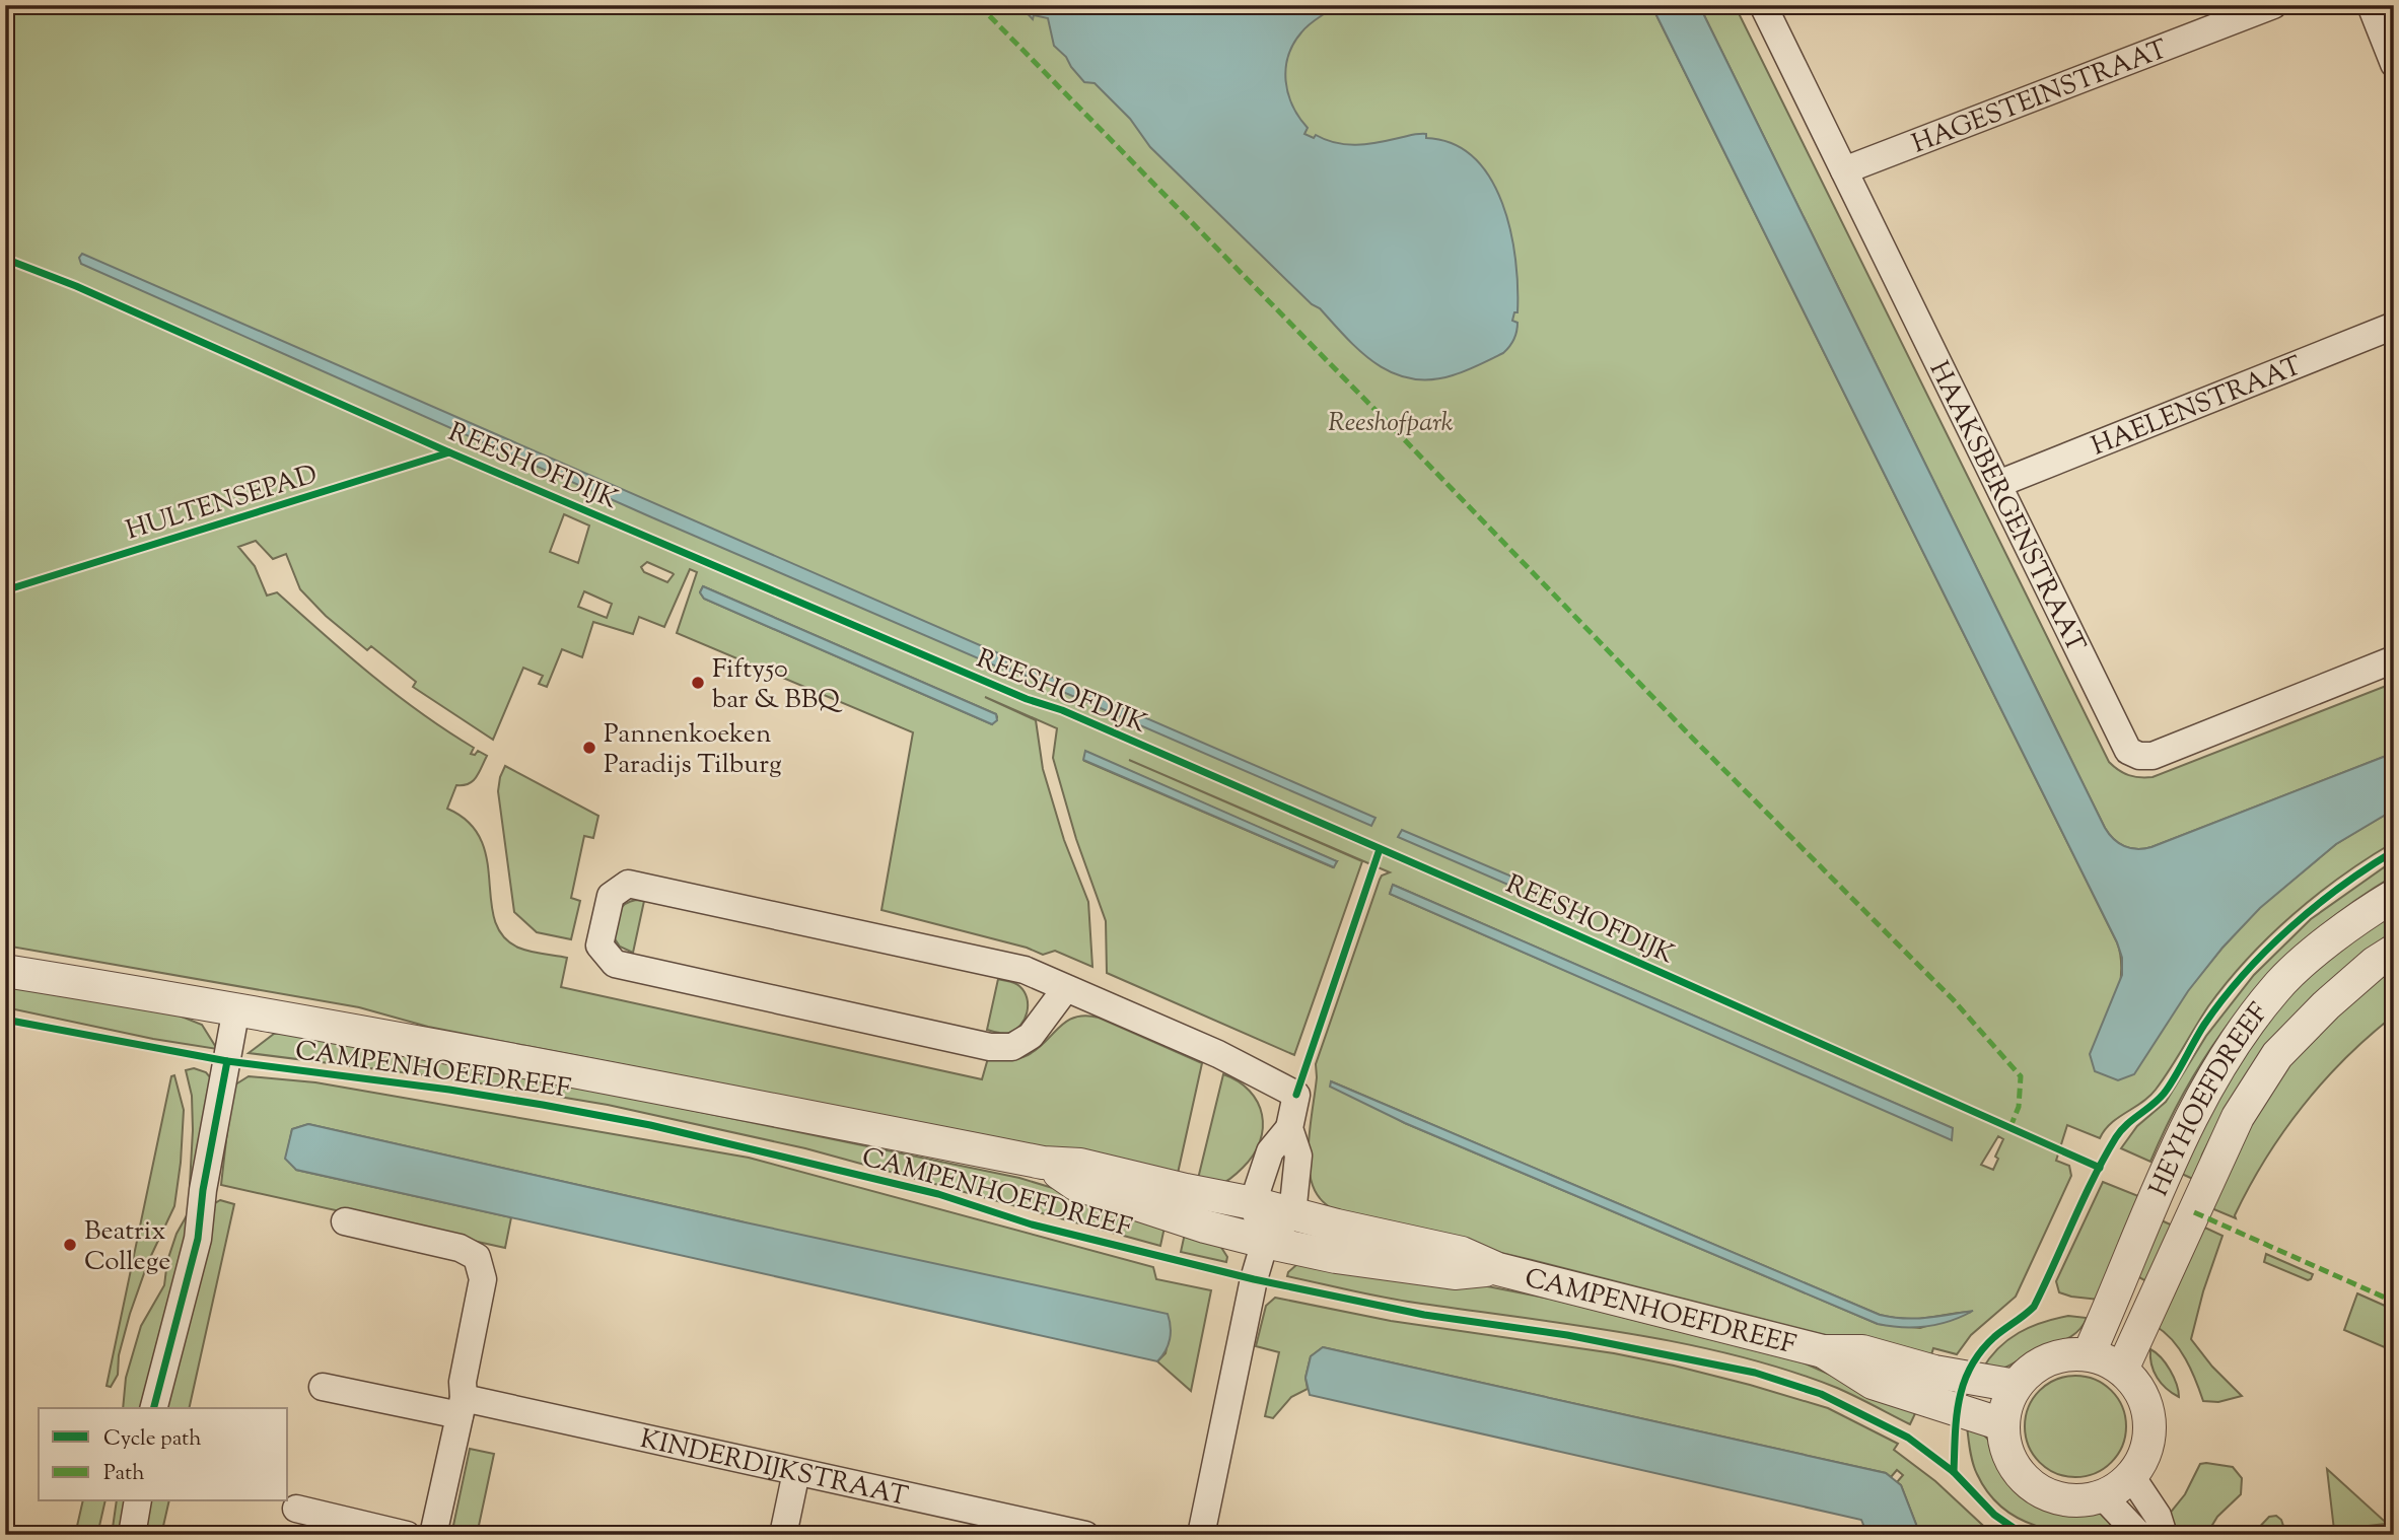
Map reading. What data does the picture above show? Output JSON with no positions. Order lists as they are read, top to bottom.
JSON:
{
  "streets": {
    "street": [
      "HAGESTEINSTRAAT",
      "HAELENSTRAAT",
      "HAAKSBERGENSTRAAT",
      "CAMPENHOEFDREEF",
      "HEYHOEFDREEF",
      "KINDERDIJKSTRAAT"
    ],
    "cycle path": ["REESHOFDIJK"]
  },
  "crossings": [
    ["HAGESTEINSTRAAT", "HAAKSBERGENSTRAAT"],
    ["HAELENSTRAAT", "HAAKSBERGENSTRAAT"],
    ["CAMPENHOEFDREEF", "HEYHOEFDREEF"]
  ],
  "parks": ["Reeshofpark"],
  "places": ["Fifty50 bar & BBQ", "Pannenkoeken Paradijs Tilburg", "Beatrix College"],
  "legend": ["Cycle path", "Path"]
}
